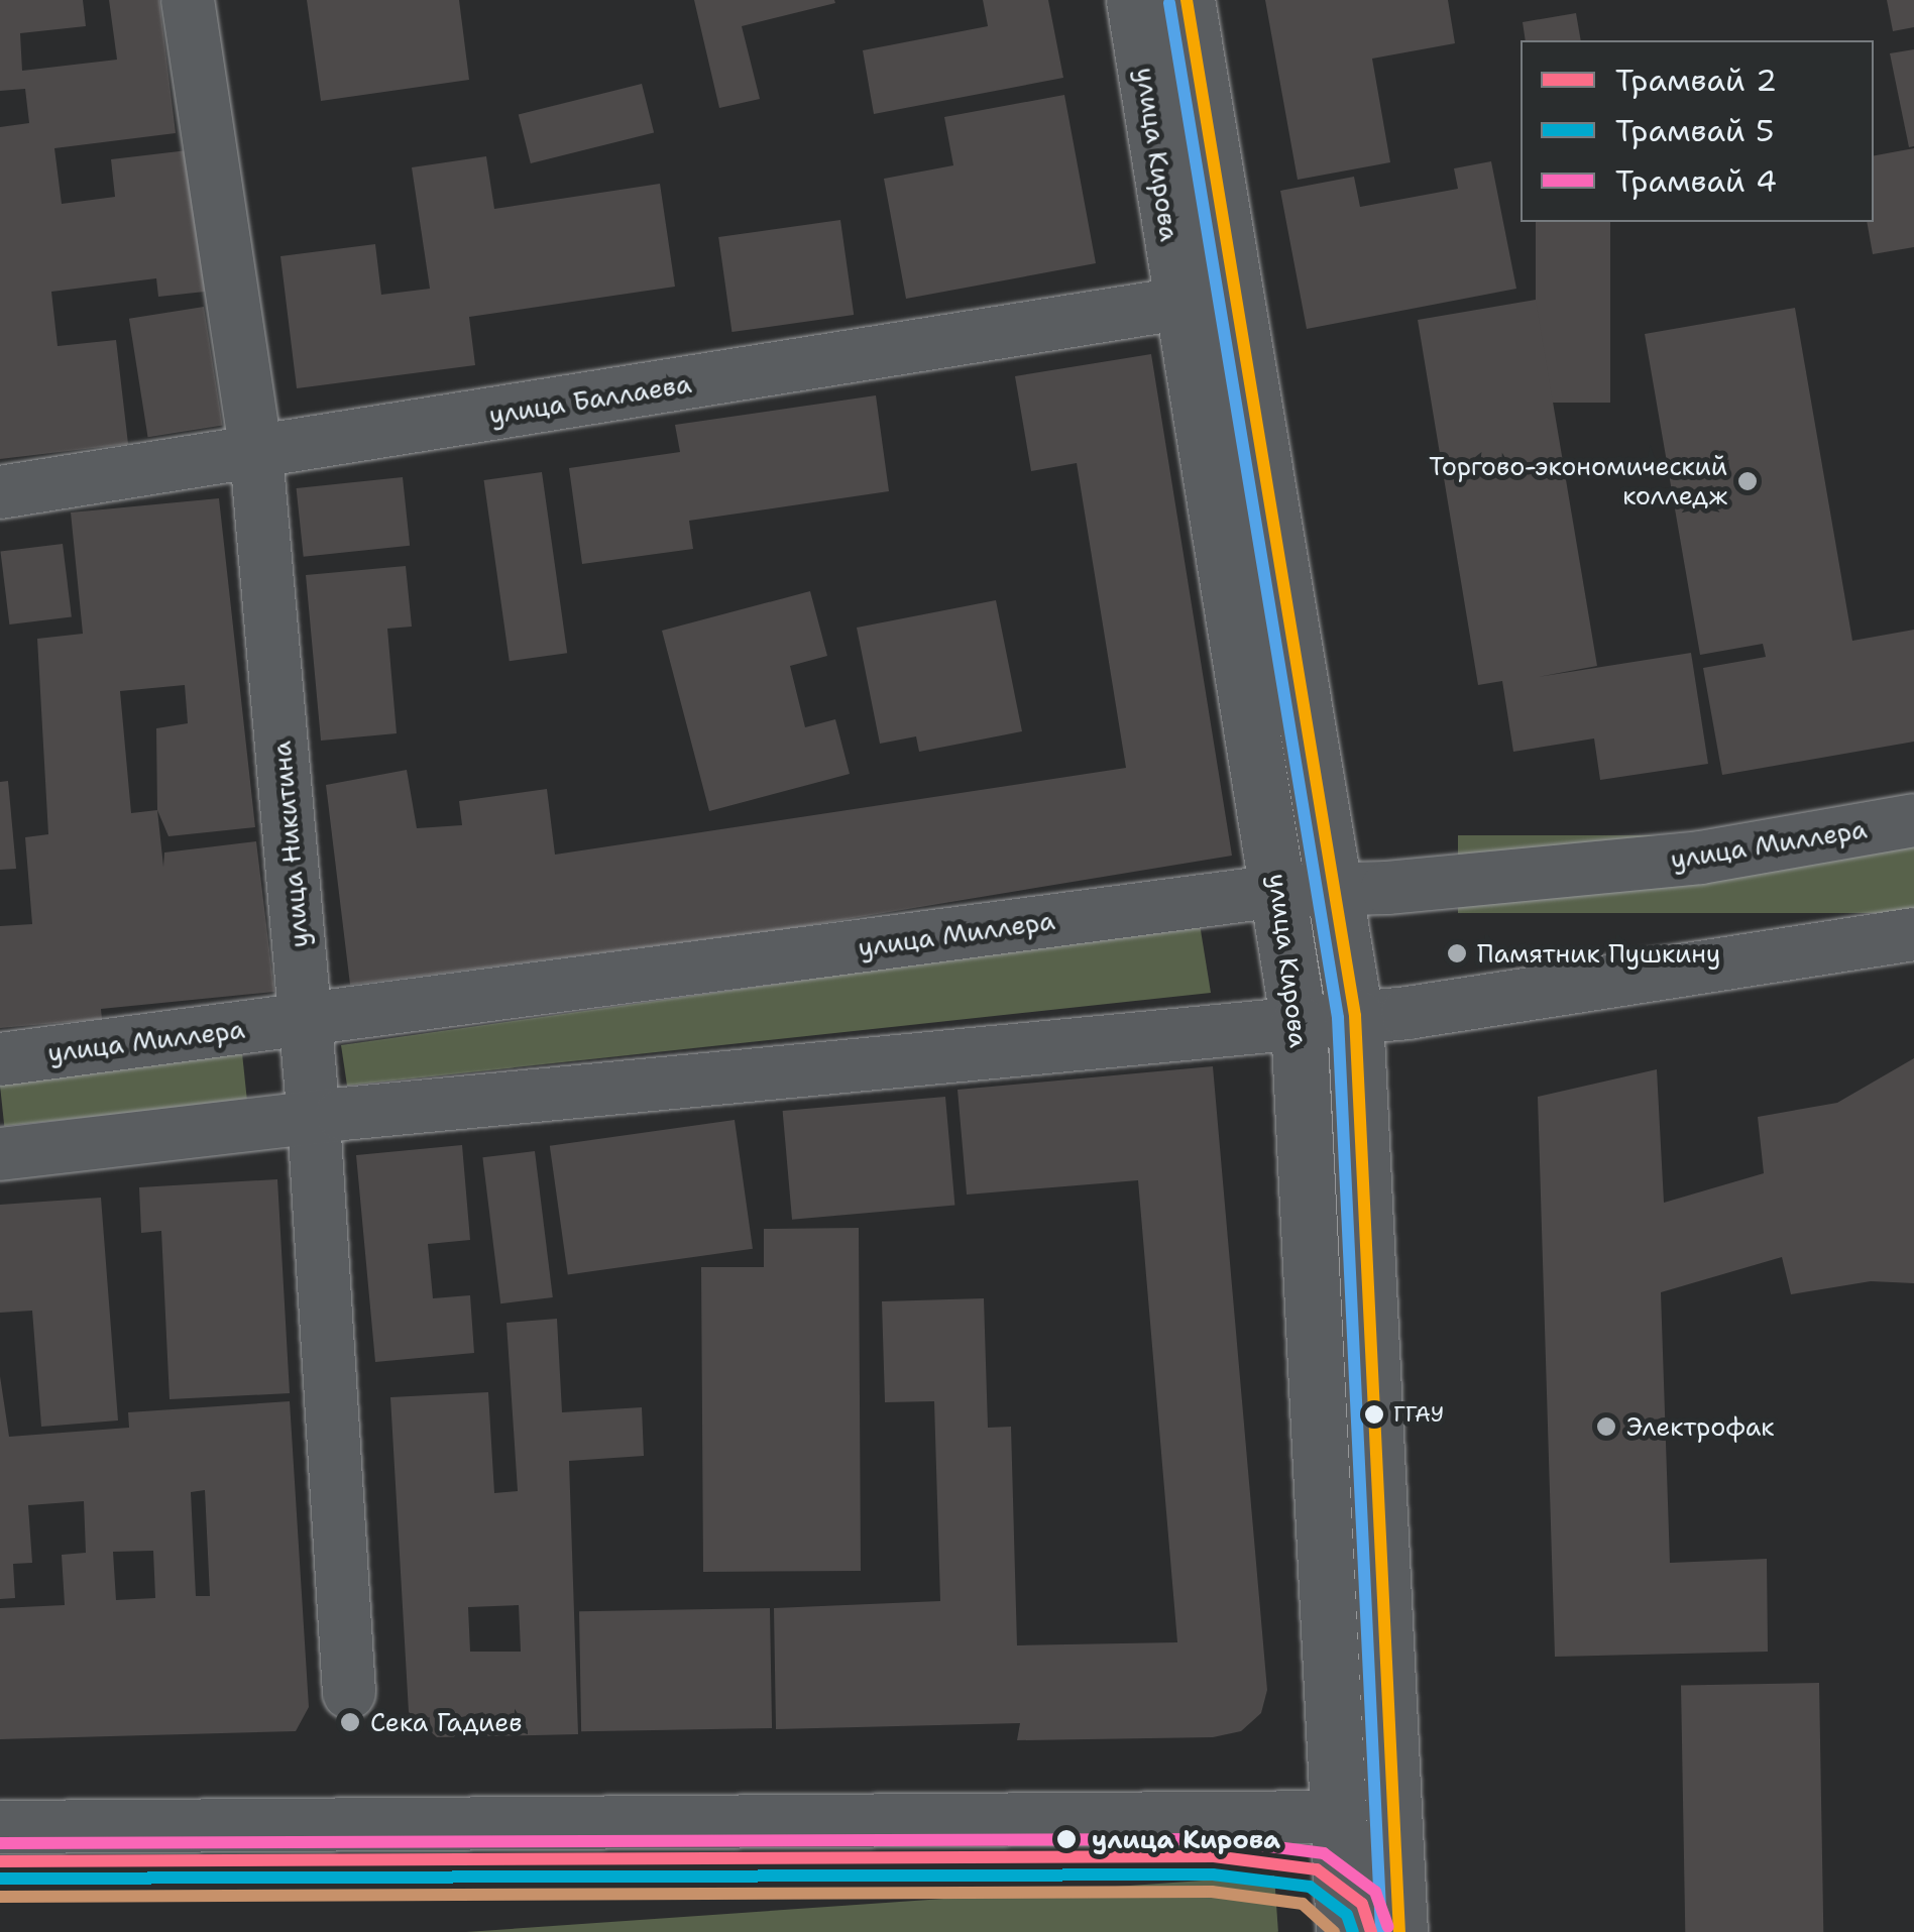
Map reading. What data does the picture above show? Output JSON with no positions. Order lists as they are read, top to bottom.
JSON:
{
  "streets": {
    "main road": ["улица Кирова"],
    "street": ["улица Баллаева", "улица Никитина", "улица Миллера"]
  },
  "crossings": [
    ["улица Кирова", "улица Баллаева"],
    ["улица Кирова", "улица Миллера"],
    ["улица Баллаева", "улица Никитина"],
    ["улица Никитина", "улица Миллера"]
  ],
  "places": [
    "Торгово-экономический колледж",
    "Памятник Пушкину",
    "ГГАУ",
    "Электрофак",
    "Сека Гадиев",
    "улица Кирова"
  ],
  "lines": ["tram line 4", "tram line 2", "tram line 5"],
  "legend": ["Трамвай 2", "Трамвай 5", "Трамвай 4"]
}
